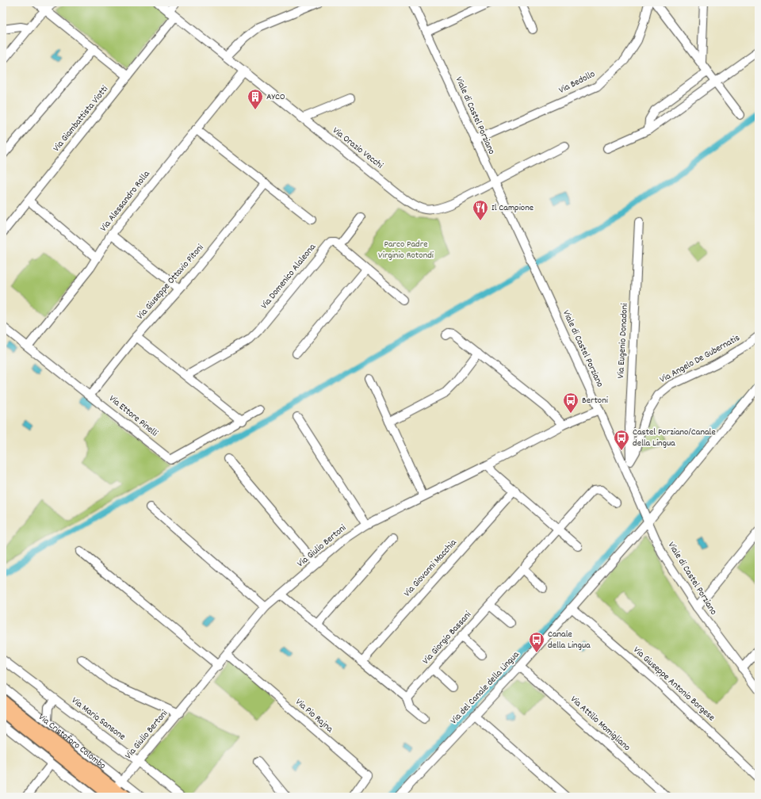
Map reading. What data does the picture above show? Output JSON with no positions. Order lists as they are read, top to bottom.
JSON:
{
  "streets": {
    "main road": ["Via Cristoforo Colombo"],
    "street": [
      "Via Bedollo",
      "Viale di Castel Porziano",
      "Via Giambattista Viotti",
      "Via Orazio Vecchi",
      "Via Alessandro Rolla",
      "Via Domenico Alaleona",
      "Via Giuseppe Ottavio Pitoni",
      "Via Eugenio Donadoni",
      "Via Angelo De Gubernatis",
      "Via Ettore Pinelli",
      "Via Giulio Bertoni",
      "Via Giovanni Macchia",
      "Via Giorgio Bassani",
      "Via Giuseppe Antonio Borgese",
      "Via del Canale della Lingua",
      "Via Pio Rajna",
      "Via Mario Sansone",
      "Via Attilio Momigliano"
    ]
  },
  "crossings": [
    ["Via Bedollo", "Viale di Castel Porziano"],
    ["Viale di Castel Porziano", "Via Orazio Vecchi"],
    ["Viale di Castel Porziano", "Via Angelo De Gubernatis"],
    ["Viale di Castel Porziano", "Via Giulio Bertoni"],
    ["Viale di Castel Porziano", "Via del Canale della Lingua"],
    ["Via Giambattista Viotti", "Via Orazio Vecchi"],
    ["Via Orazio Vecchi", "Via Alessandro Rolla"],
    ["Via Alessandro Rolla", "Via Ettore Pinelli"],
    ["Via Giuseppe Ottavio Pitoni", "Via Ettore Pinelli"],
    ["Via Eugenio Donadoni", "Via Angelo De Gubernatis"],
    ["Via Giulio Bertoni", "Via Pio Rajna"],
    ["Via Giulio Bertoni", "Via Mario Sansone"],
    ["Via Giulio Bertoni", "Via Cristoforo Colombo"],
    ["Via Giuseppe Antonio Borgese", "Via del Canale della Lingua"],
    ["Via del Canale della Lingua", "Via Attilio Momigliano"]
  ],
  "parks": ["Parco Padre Virginio Rotondi"],
  "places": {
    "building": ["AYCO"],
    "restaurant": ["Il Campione"],
    "bus stop": ["Bertoni", "Castel Porziano/Canale della Lingua", "Canale della Lingua"]
  }
}
